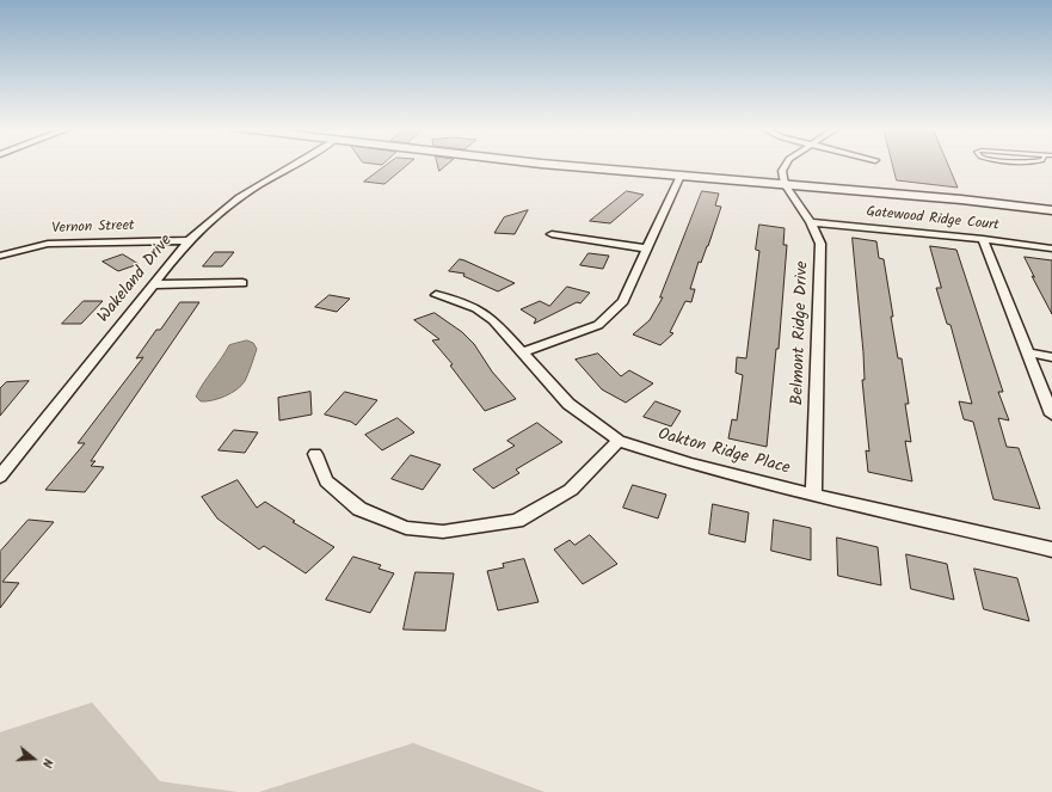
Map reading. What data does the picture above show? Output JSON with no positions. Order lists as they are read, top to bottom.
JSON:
{
  "streets": {
    "street": [
      "Gatewood Ridge Court",
      "Vernon Street",
      "Wakeland Drive",
      "Belmont Ridge Drive",
      "Oakton Ridge Place"
    ]
  },
  "crossings": [
    ["Gatewood Ridge Court", "Belmont Ridge Drive"],
    ["Vernon Street", "Wakeland Drive"],
    ["Belmont Ridge Drive", "Oakton Ridge Place"]
  ],
  "north": "right"
}
